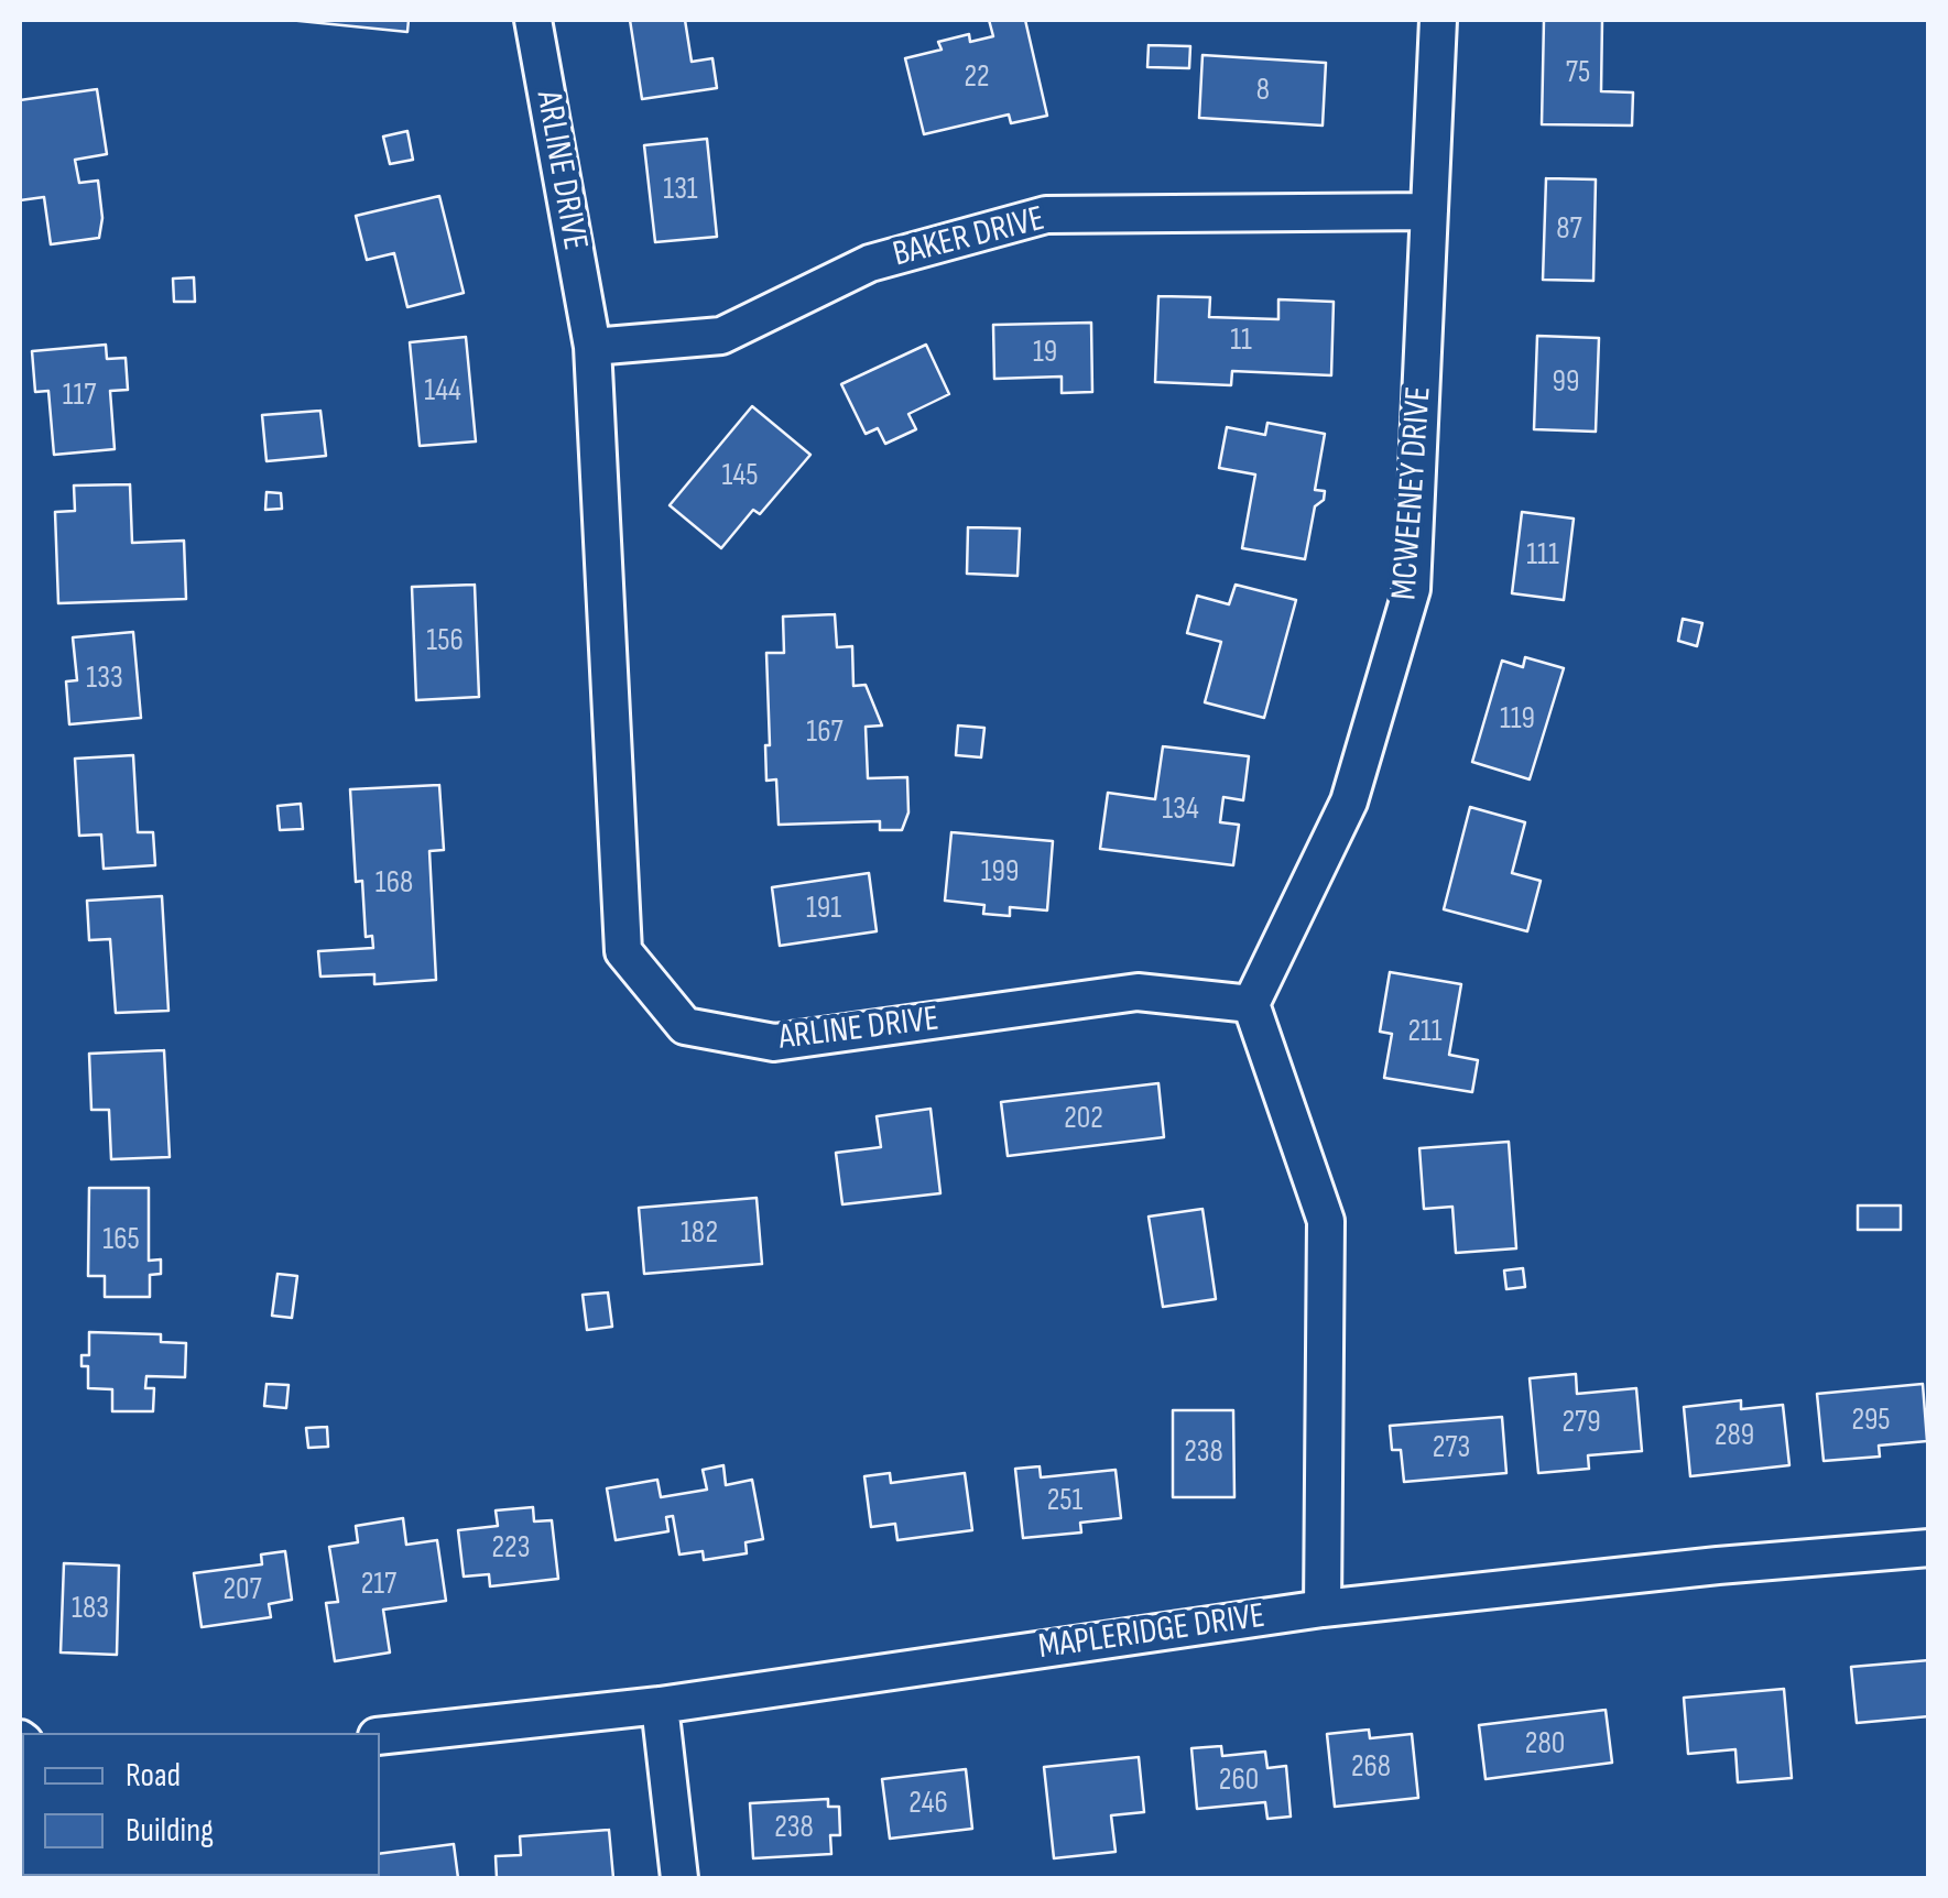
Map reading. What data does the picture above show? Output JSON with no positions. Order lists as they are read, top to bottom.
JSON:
{
  "streets": {
    "street": [
      "ARLINE DRIVE",
      "BAKER DRIVE",
      "MCWEENEY DRIVE",
      "MAPLERIDGE DRIVE"
    ]
  },
  "crossings": [
    ["ARLINE DRIVE", "BAKER DRIVE"],
    ["ARLINE DRIVE", "MCWEENEY DRIVE"],
    ["BAKER DRIVE", "MCWEENEY DRIVE"]
  ],
  "house_numbers": [
    "75",
    "22",
    "8",
    "131",
    "87",
    "11",
    "19",
    "99",
    "144",
    "117",
    "145",
    "111",
    "156",
    "133",
    "119",
    "167",
    "134",
    "199",
    "168",
    "191",
    "211",
    "202",
    "182",
    "165",
    "295",
    "279",
    "289",
    "273",
    "238",
    "251",
    "223",
    "217",
    "207",
    "183",
    "280",
    "268",
    "260",
    "246",
    "238"
  ],
  "legend": ["Road", "Building"]
}
